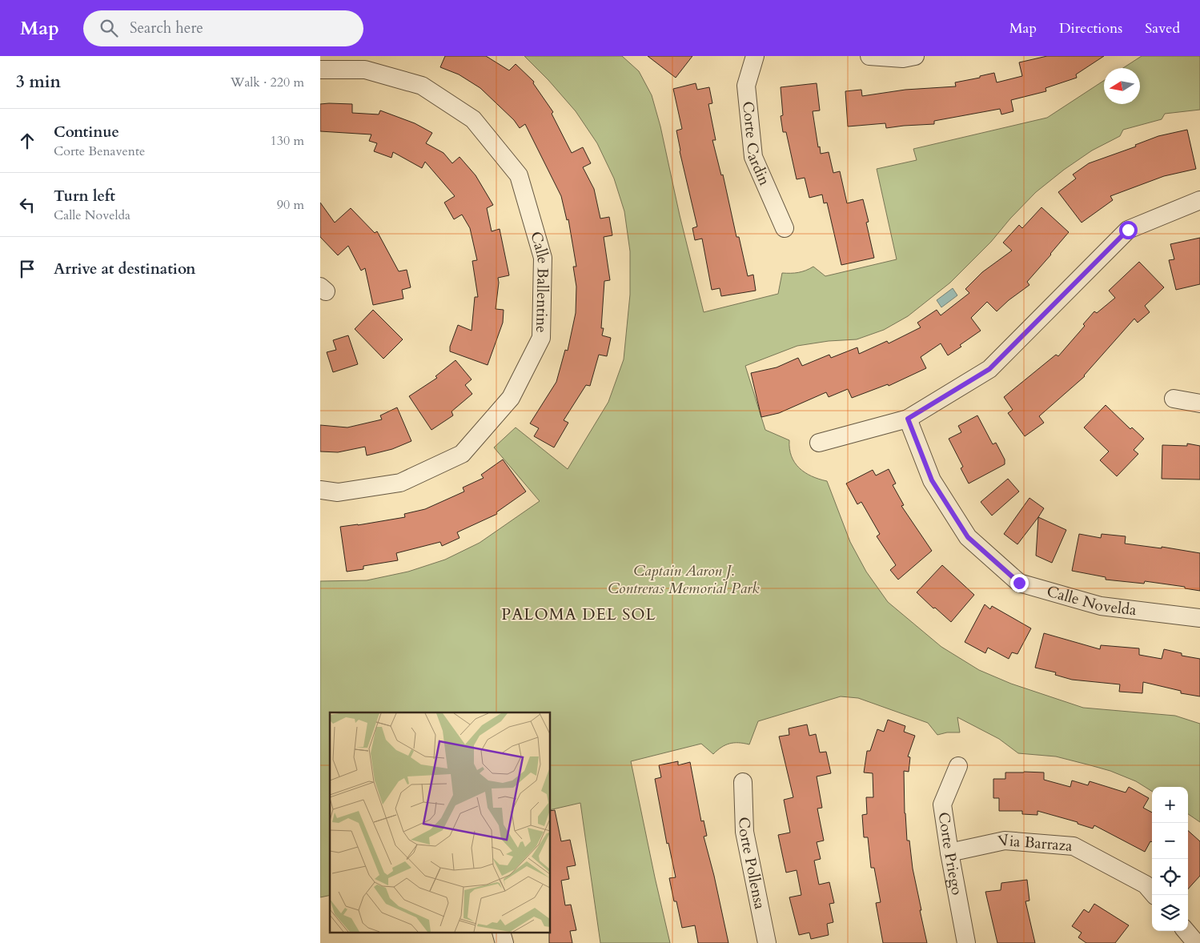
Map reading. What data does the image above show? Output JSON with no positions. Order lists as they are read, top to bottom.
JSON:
{
  "streets": {
    "street": [
      "Corte Cardin",
      "Calle Ballentine",
      "Calle Novelda",
      "Via Barraza",
      "Corte Priego",
      "Corte Pollensa"
    ]
  },
  "crossings": [
    ["Via Barraza", "Corte Priego"]
  ],
  "districts": ["PALOMA DEL SOL"],
  "parks": ["Captain Aaron J. Contreras Memorial Park"],
  "north": "left",
  "page": {
    "header": "Map",
    "search": "Search here",
    "nav": ["Map", "Directions", "Saved"],
    "heading": ["3 min", "Walk · 220 m"],
    "list": [
      ["Continue", "Corte Benavente", "130 m"],
      ["Turn left", "Calle Novelda", "90 m"],
      "Arrive at destination"
    ],
    "map_buttons": ["+", "−"]
  }
}
